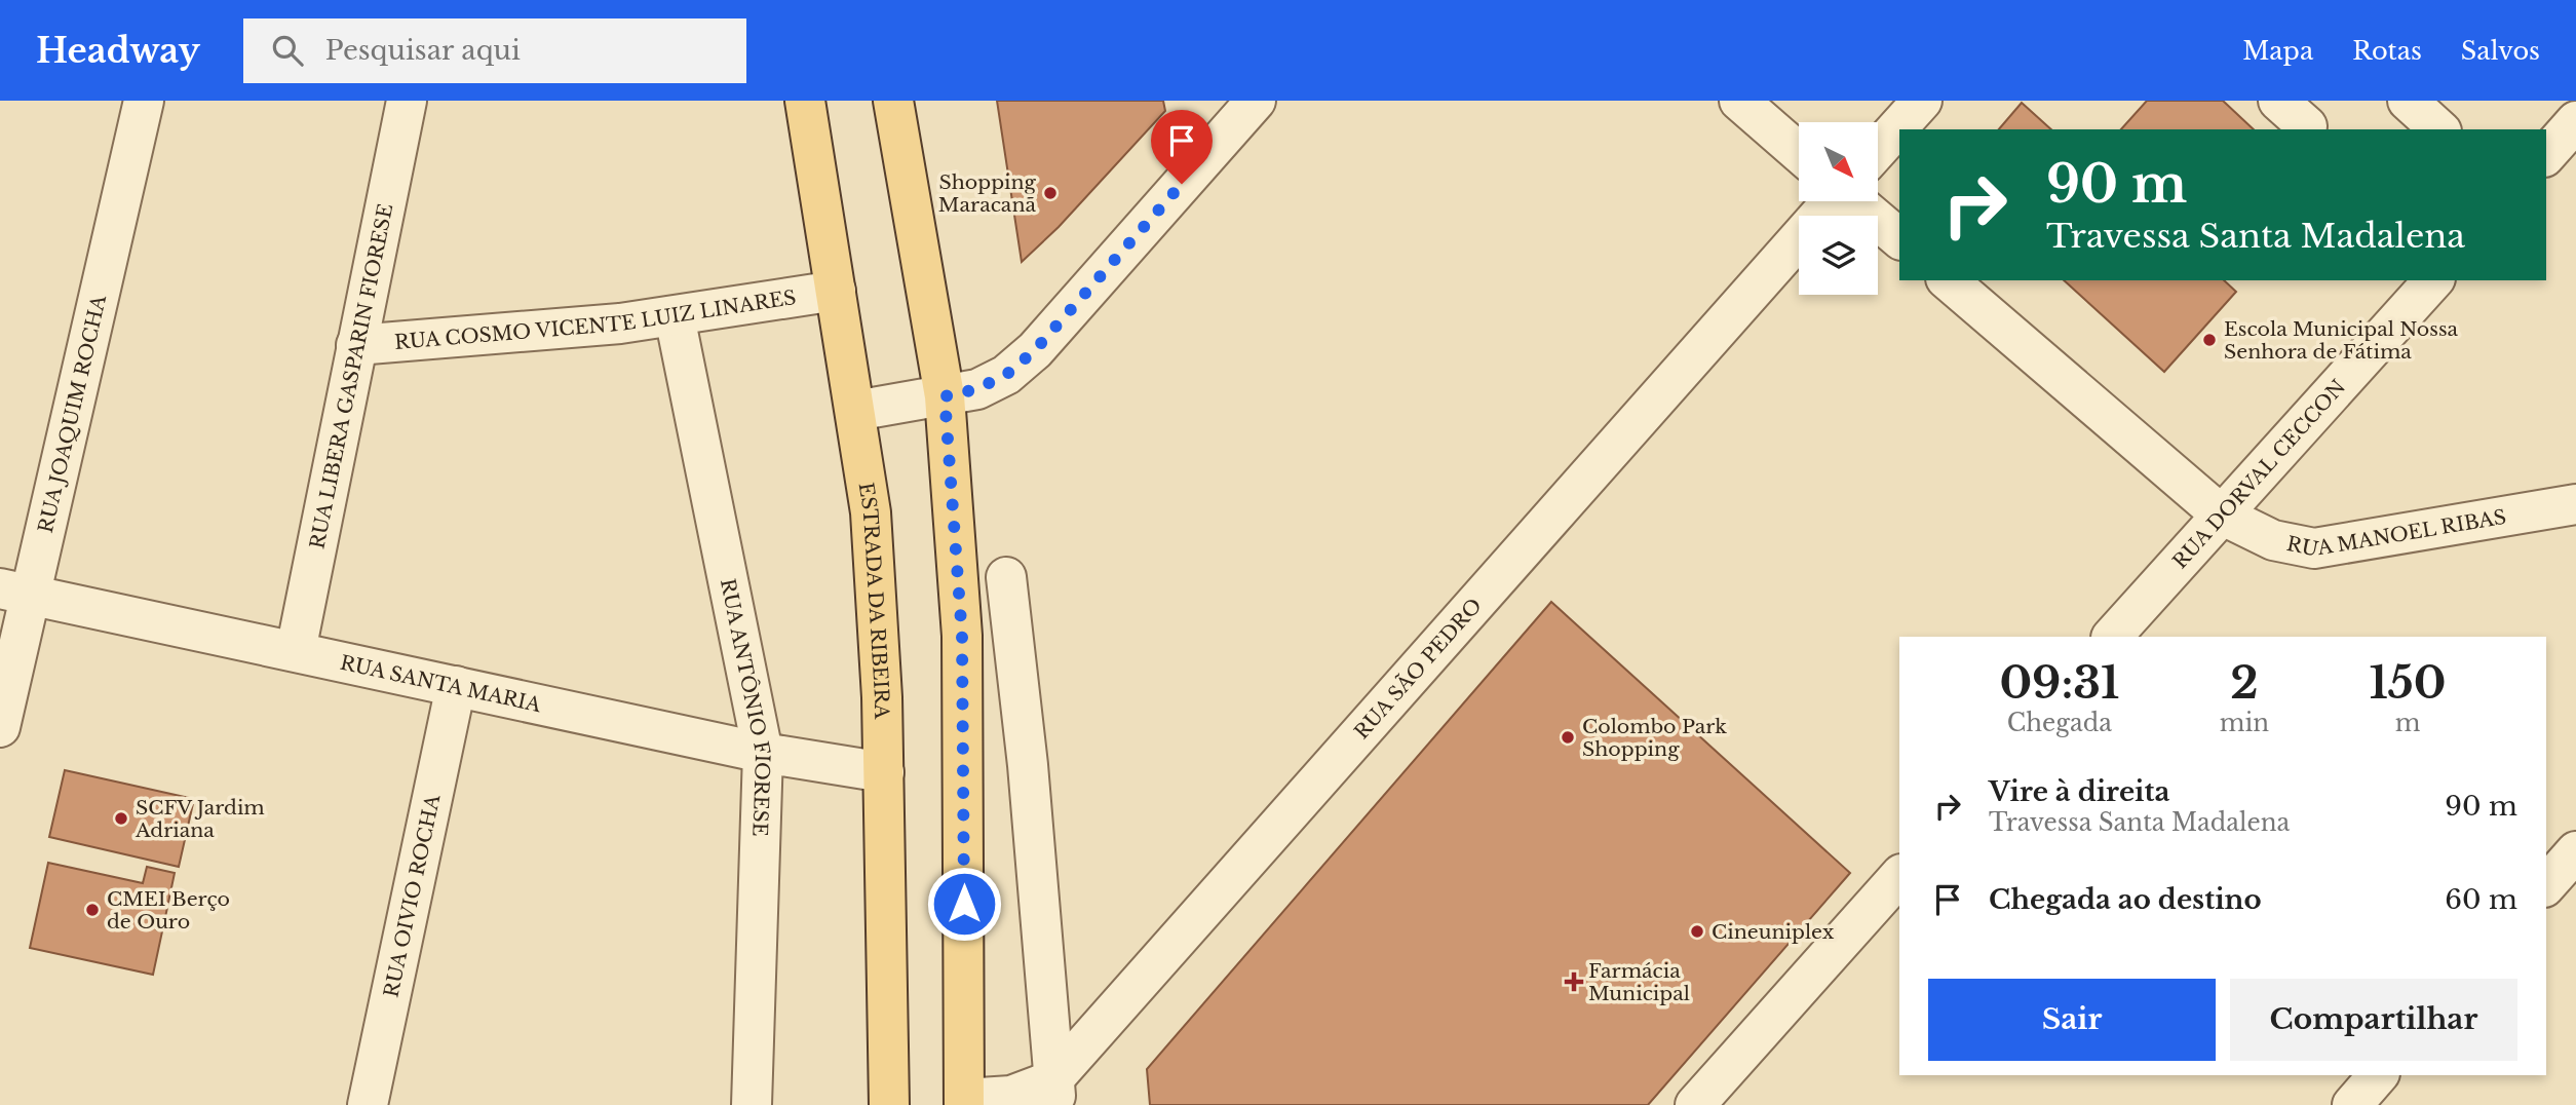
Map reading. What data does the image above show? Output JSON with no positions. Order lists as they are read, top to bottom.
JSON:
{
  "streets": {
    "main road": ["ESTRADA DA RIBEIRA"],
    "street": [
      "RUA COSMO VICENTE LUIZ LINARES",
      "RUA LIBERA GASPARIN FIORESE",
      "RUA JOAQUIM ROCHA",
      "RUA DORVAL CECCON",
      "RUA MANOEL RIBAS",
      "RUA SÃO PEDRO",
      "RUA SANTA MARIA",
      "RUA ANTÔNIO FIORESE",
      "RUA OIVIO ROCHA"
    ]
  },
  "crossings": [
    ["RUA COSMO VICENTE LUIZ LINARES", "RUA LIBERA GASPARIN FIORESE"],
    ["RUA COSMO VICENTE LUIZ LINARES", "ESTRADA DA RIBEIRA"],
    ["RUA COSMO VICENTE LUIZ LINARES", "RUA ANTÔNIO FIORESE"],
    ["RUA LIBERA GASPARIN FIORESE", "RUA SANTA MARIA"],
    ["RUA JOAQUIM ROCHA", "RUA SANTA MARIA"],
    ["RUA DORVAL CECCON", "RUA MANOEL RIBAS"],
    ["ESTRADA DA RIBEIRA", "RUA SANTA MARIA"],
    ["RUA SANTA MARIA", "RUA ANTÔNIO FIORESE"],
    ["RUA SANTA MARIA", "RUA OIVIO ROCHA"]
  ],
  "places": {
    "other": [
      "Shopping Maracanã",
      "Escola Municipal Nossa Senhora de Fátima",
      "Colombo Park Shopping",
      "SCFV Jardim Adriana",
      "CMEI Berço de Ouro",
      "Cineuniplex"
    ],
    "health": ["Farmácia Municipal"]
  },
  "north": "bottom right",
  "page": {
    "header": "Headway",
    "search": "Pesquisar aqui",
    "nav": ["Mapa", "Rotas", "Salvos"],
    "turn": ["90 m", "Travessa Santa Madalena"],
    "eta": [
      "09:31",
      "Chegada",
      "2",
      "min",
      "150",
      "m"
    ],
    "list": [
      {
        "name": "Vire à direita",
        "note": "Travessa Santa Madalena",
        "value": "90 m"
      },
      {
        "name": "Chegada ao destino",
        "value": "60 m"
      }
    ],
    "buttons": ["Sair", "Compartilhar"]
  }
}
